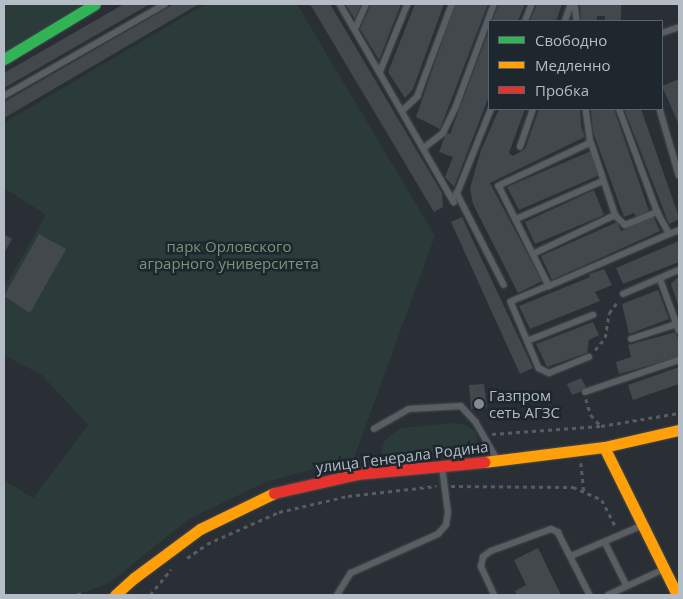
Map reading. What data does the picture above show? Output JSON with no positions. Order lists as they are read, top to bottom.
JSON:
{
  "streets": {
    "main road": ["улица Генерала Родина"]
  },
  "parks": ["парк Орловского аграрного университета"],
  "places": ["Газпром сеть АГЗС"],
  "legend": ["Свободно", "Медленно", "Пробка"]
}
